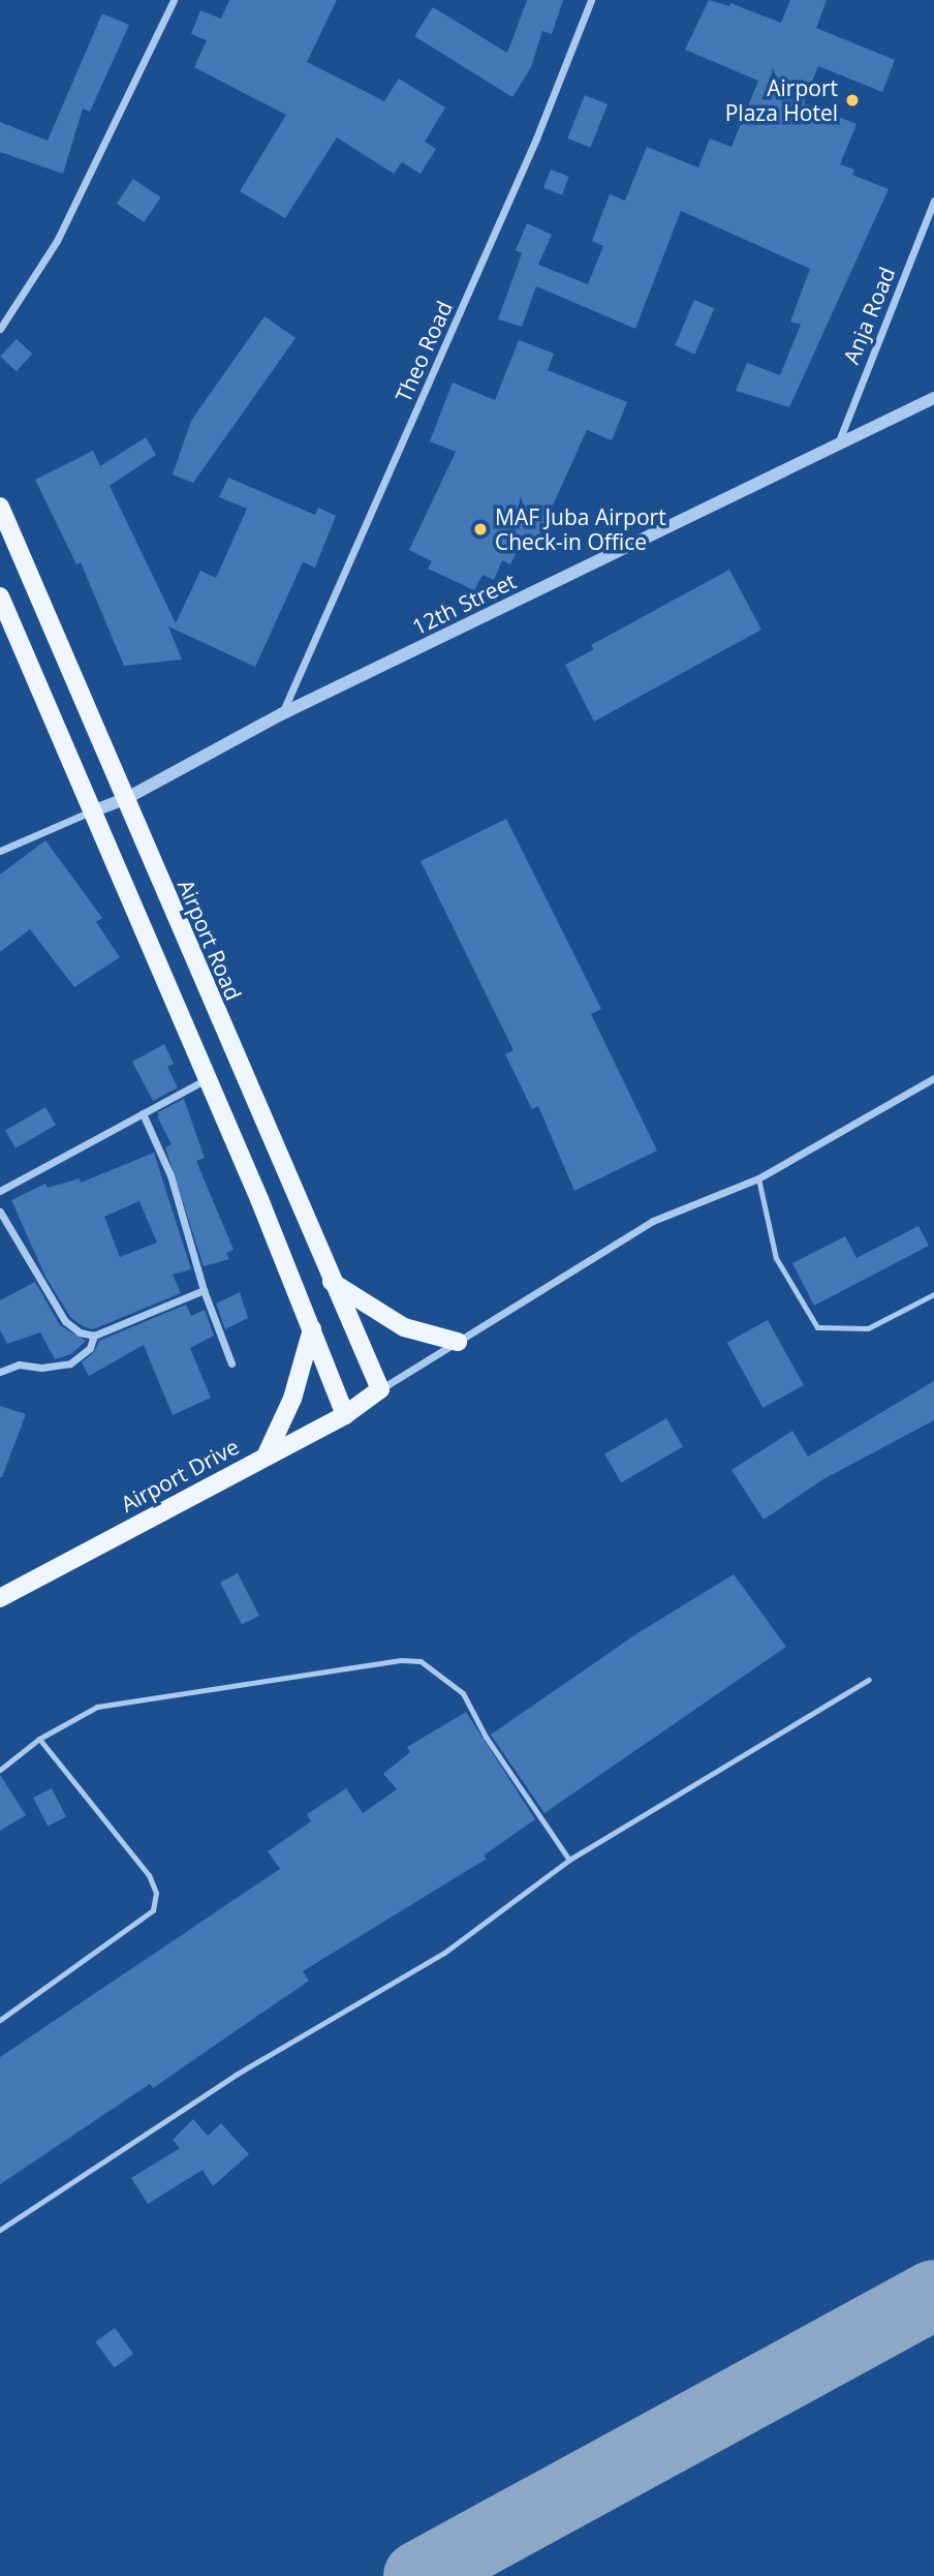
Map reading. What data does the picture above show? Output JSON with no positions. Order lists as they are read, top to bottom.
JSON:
{
  "streets": {
    "main road": ["Airport Road", "Airport Drive"],
    "street": ["Anja Road", "Theo Road", "12th Street"]
  },
  "crossings": [
    ["Anja Road", "12th Street"],
    ["Theo Road", "12th Street"],
    ["12th Street", "Airport Road"],
    ["Airport Road", "Airport Drive"]
  ],
  "places": ["Airport Plaza Hotel", "MAF Juba Airport Check-in Office"]
}
